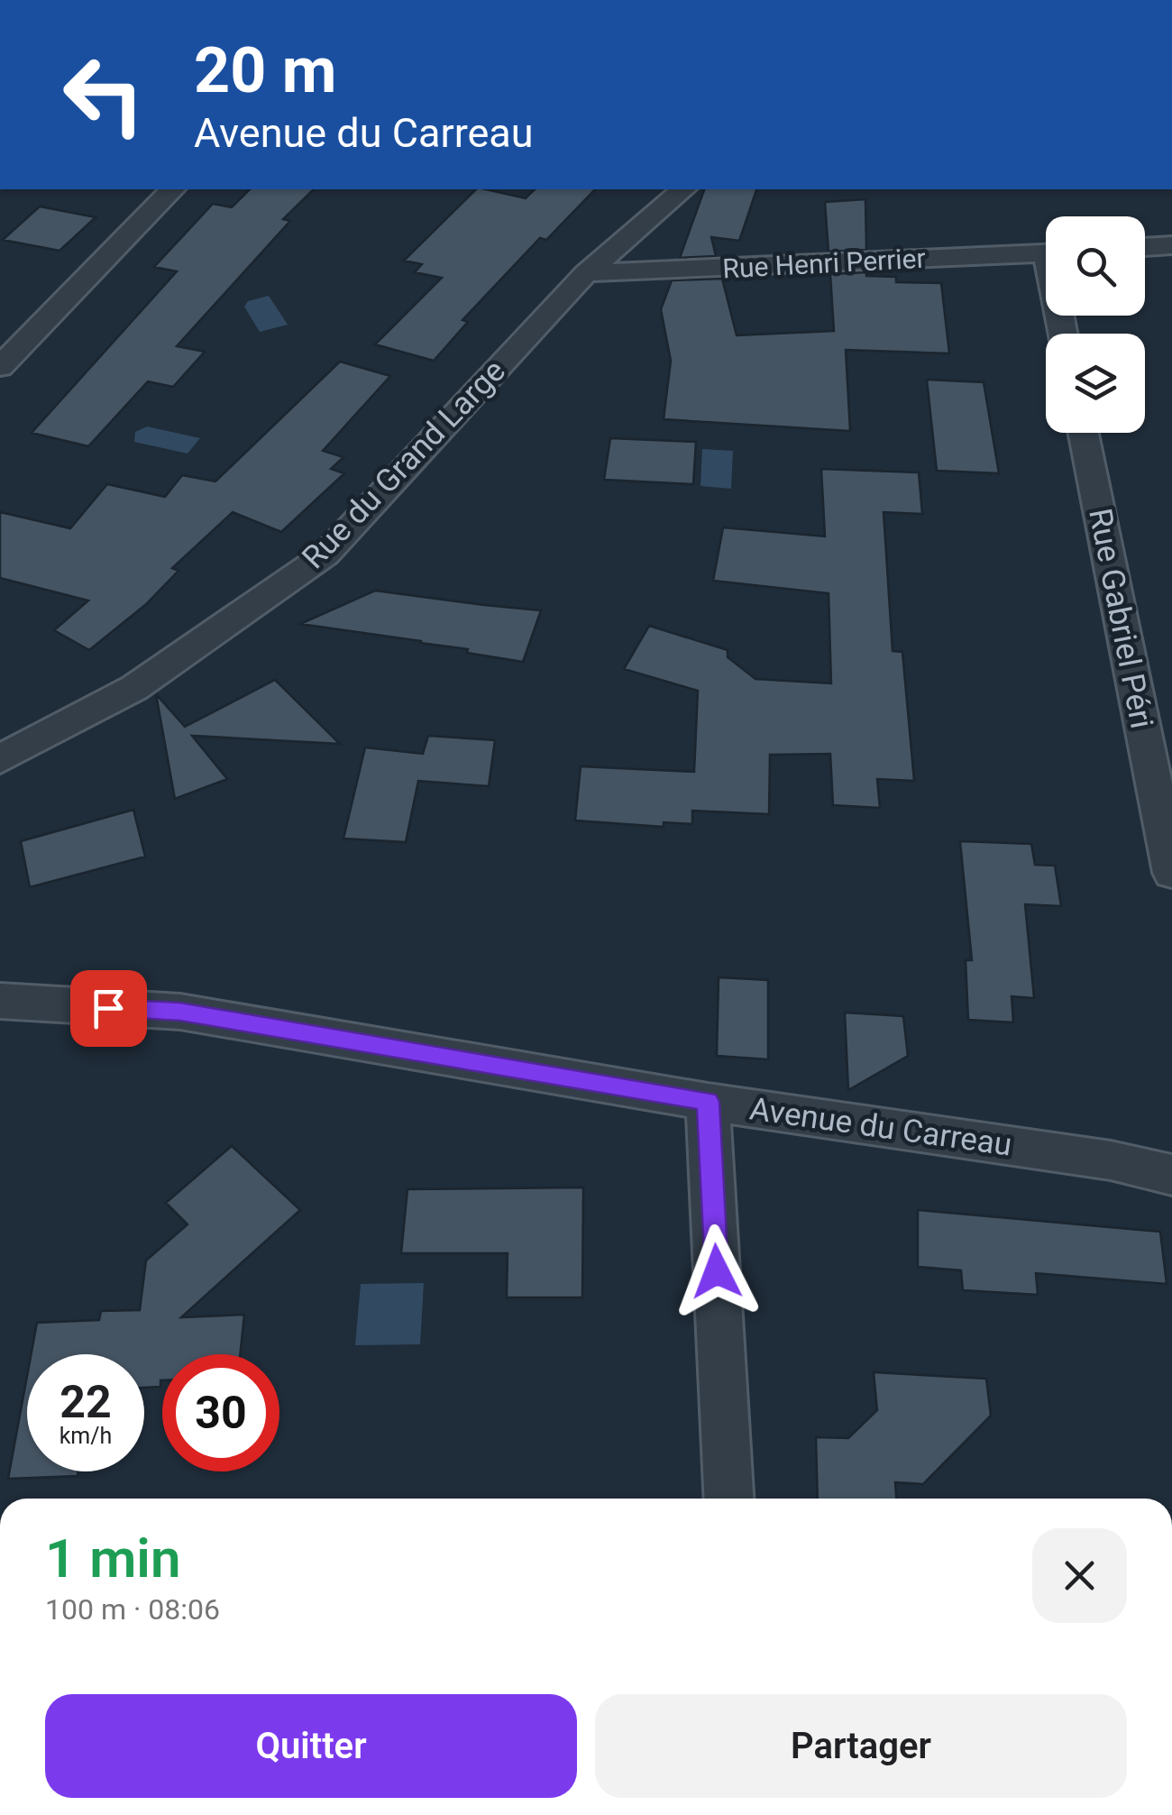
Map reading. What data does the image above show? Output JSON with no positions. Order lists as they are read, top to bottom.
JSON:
{
  "streets": {
    "street": [
      "Rue Henri Perrier",
      "Rue du Grand Large",
      "Rue Gabriel Péri",
      "Avenue du Carreau"
    ]
  },
  "crossings": [
    ["Rue Henri Perrier", "Rue du Grand Large"]
  ],
  "page": {
    "turn": ["20 m", "Avenue du Carreau"],
    "speed": "22 km/h",
    "limit": "30",
    "heading": ["1 min", "100 m · 08:06"],
    "buttons": ["Quitter", "Partager"]
  }
}
